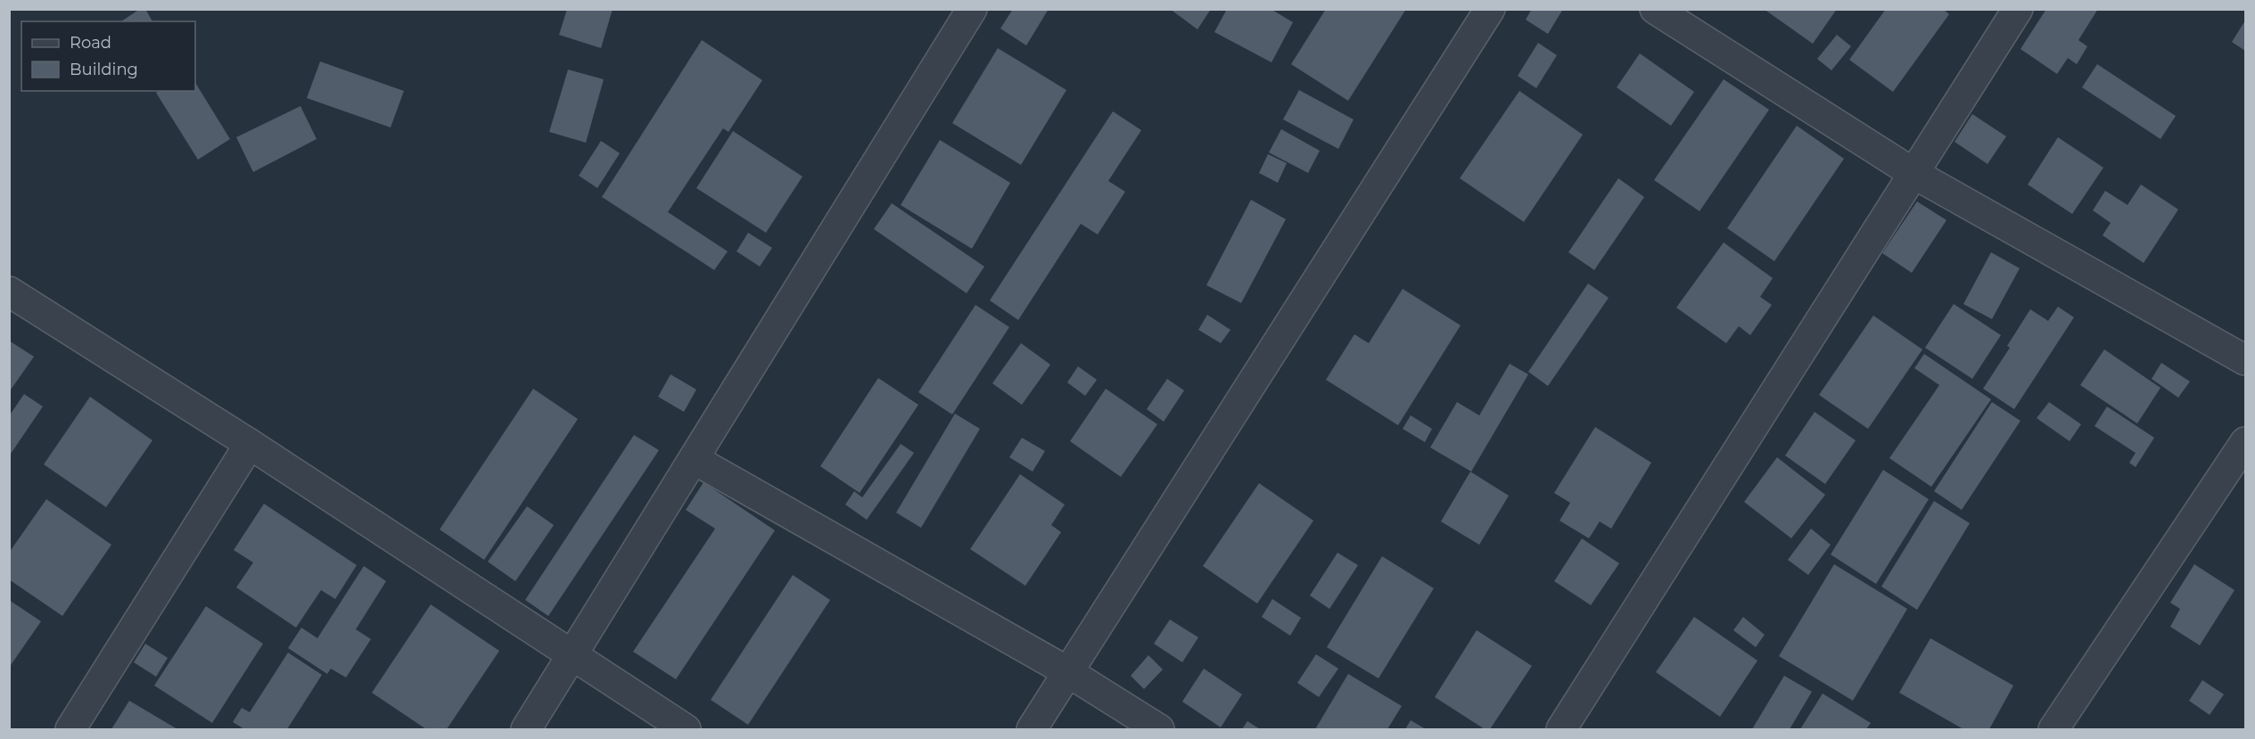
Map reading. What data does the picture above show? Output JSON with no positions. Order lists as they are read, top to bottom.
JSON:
{
  "legend": ["Road", "Building"]
}
